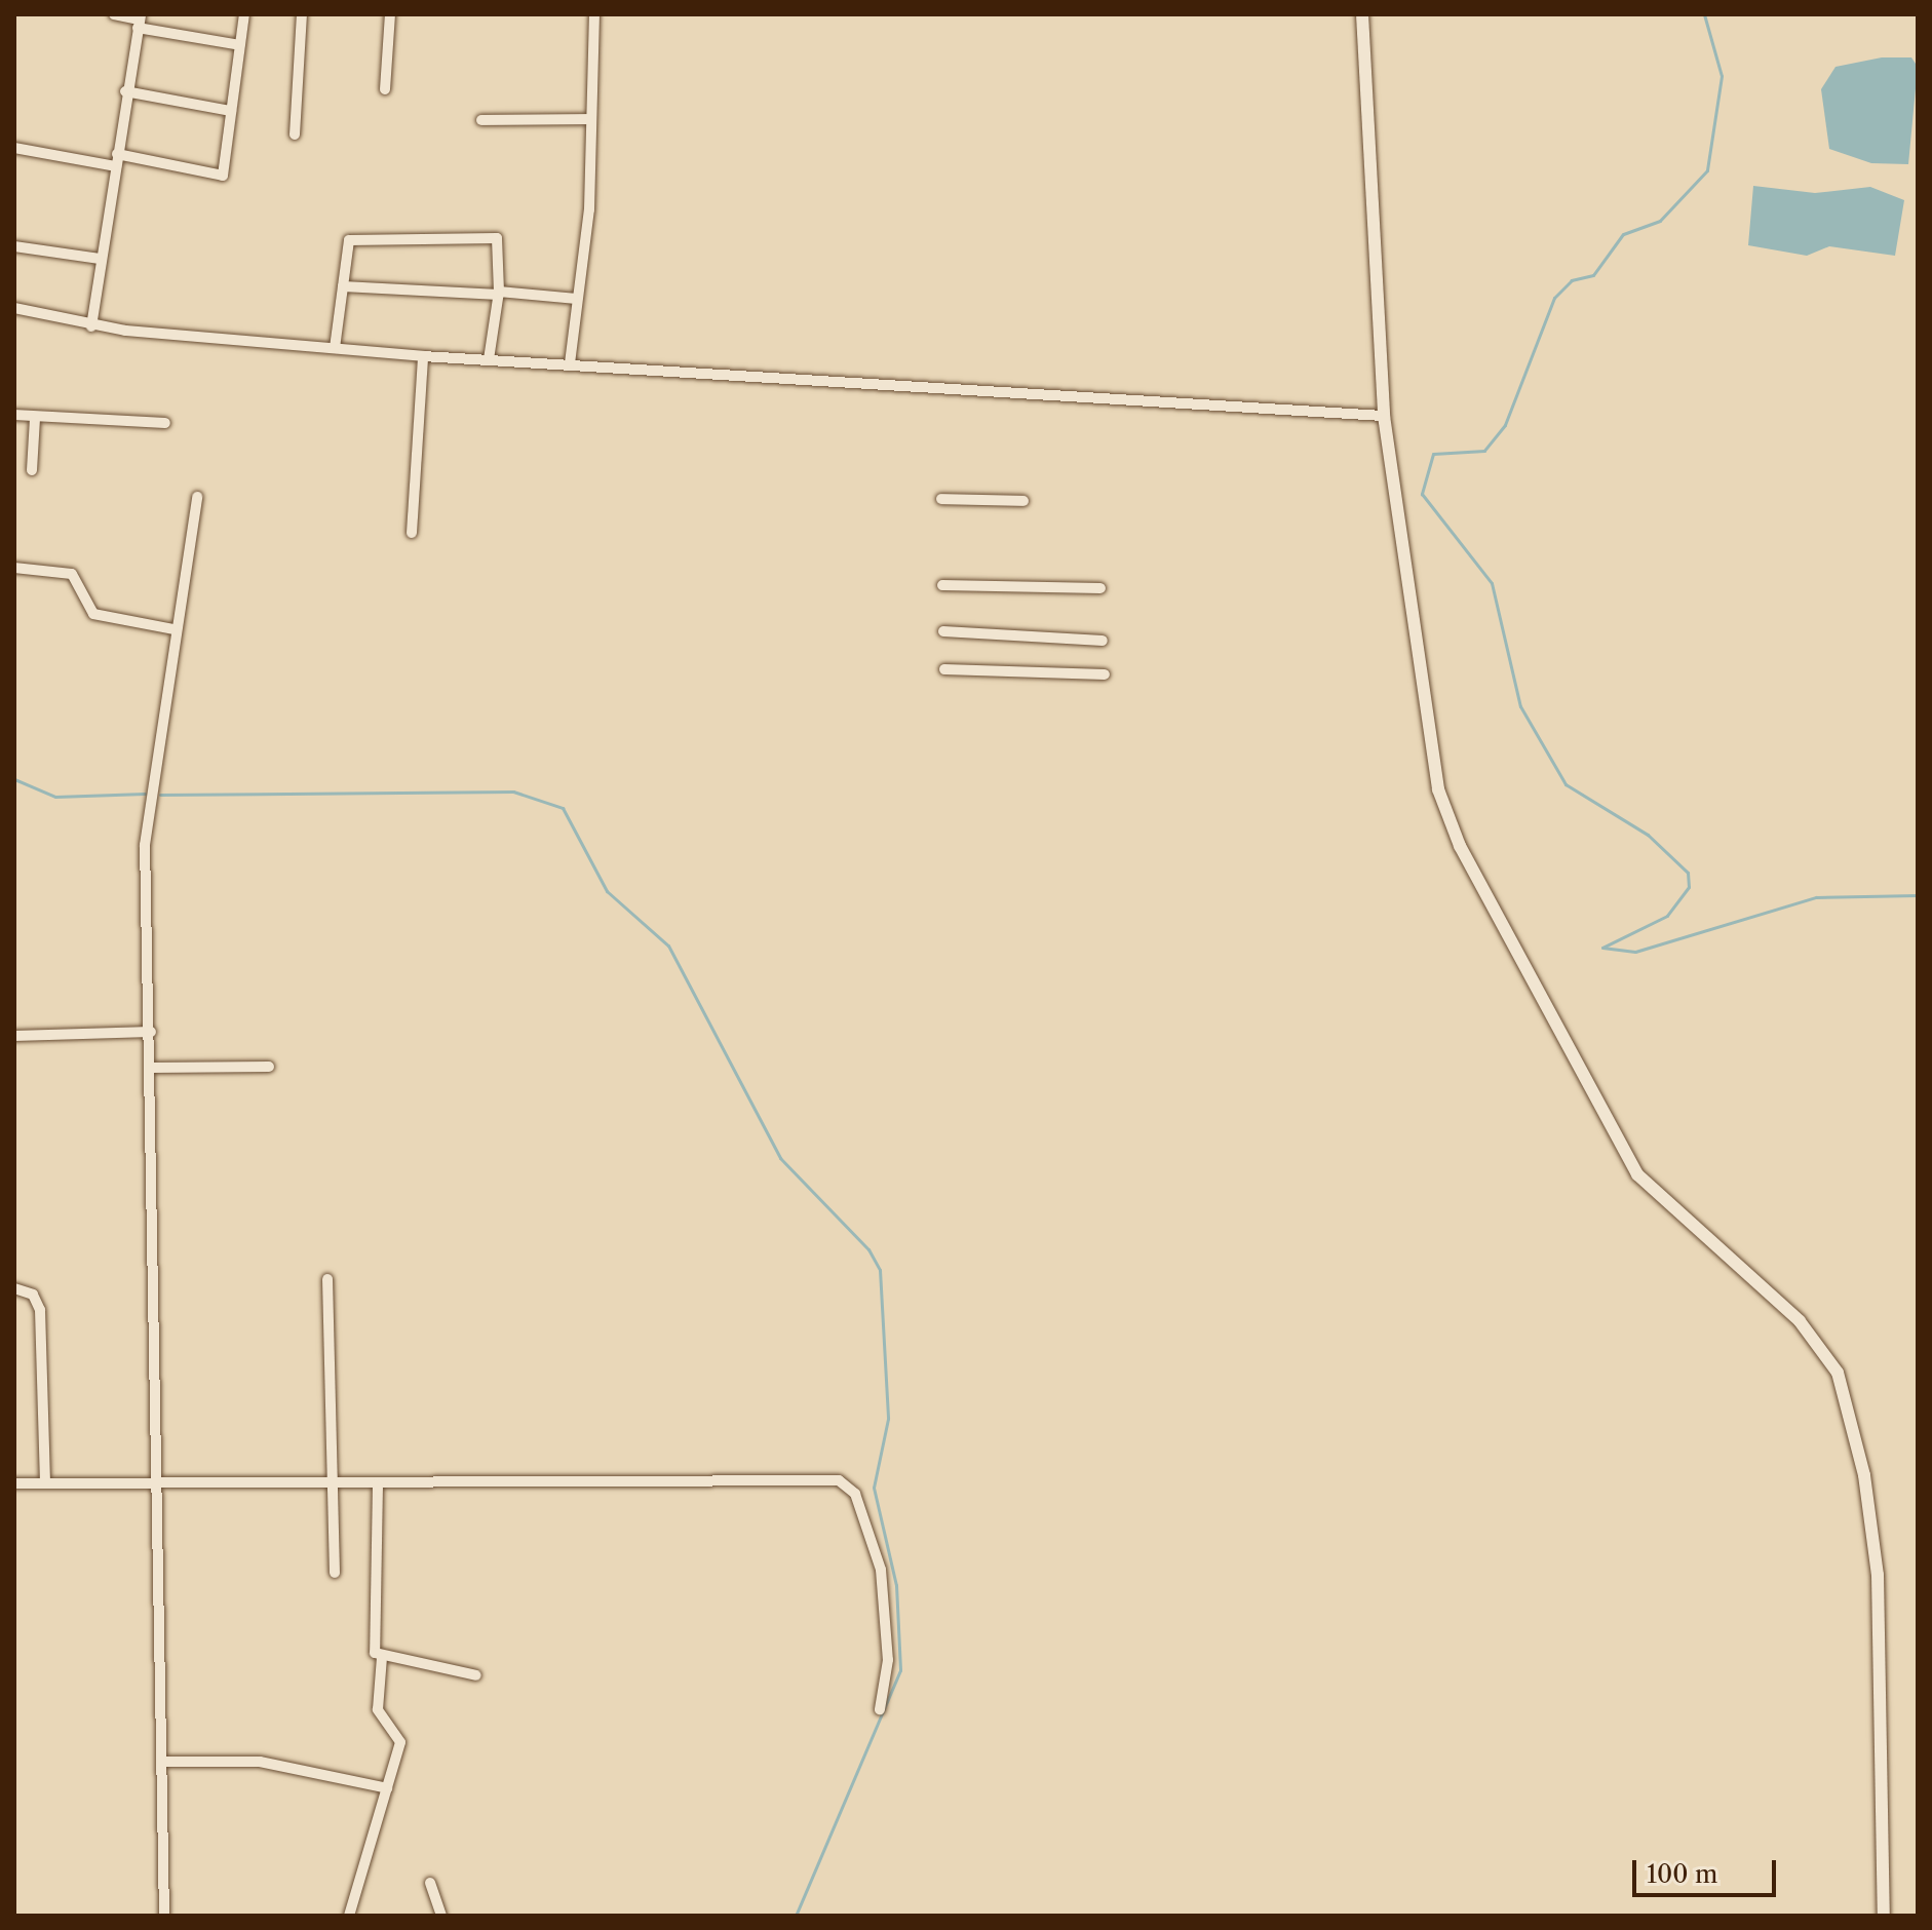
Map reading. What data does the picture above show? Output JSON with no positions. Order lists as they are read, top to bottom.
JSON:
{
  "scale_bar": "100 m"
}
